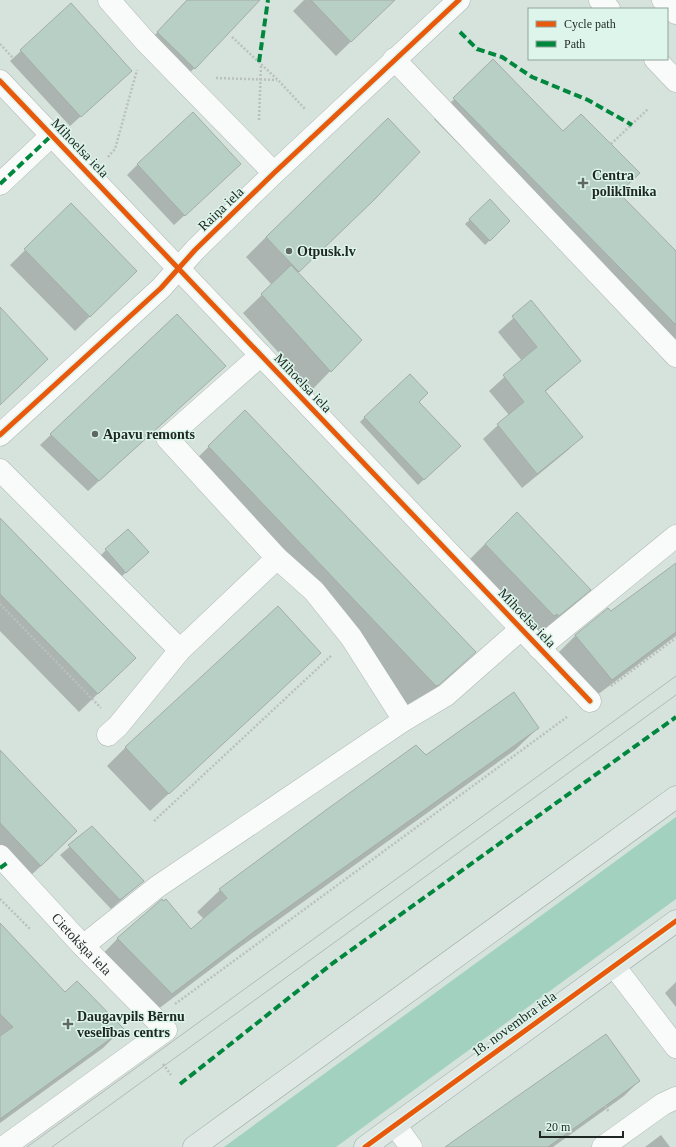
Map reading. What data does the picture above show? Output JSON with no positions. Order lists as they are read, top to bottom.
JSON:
{
  "streets": {
    "main road": ["18. novembra iela"],
    "street": ["Mihoelsa iela", "Raiņa iela", "Cietokšņa iela"]
  },
  "crossings": [
    ["Mihoelsa iela", "Raiņa iela"]
  ],
  "places": {
    "health": ["Centra poliklīnika", "Daugavpils Bērnu veselības centrs"],
    "other": ["Otpusk.lv", "Apavu remonts"]
  },
  "legend": ["Cycle path", "Path"],
  "scale_bar": "20 m"
}
